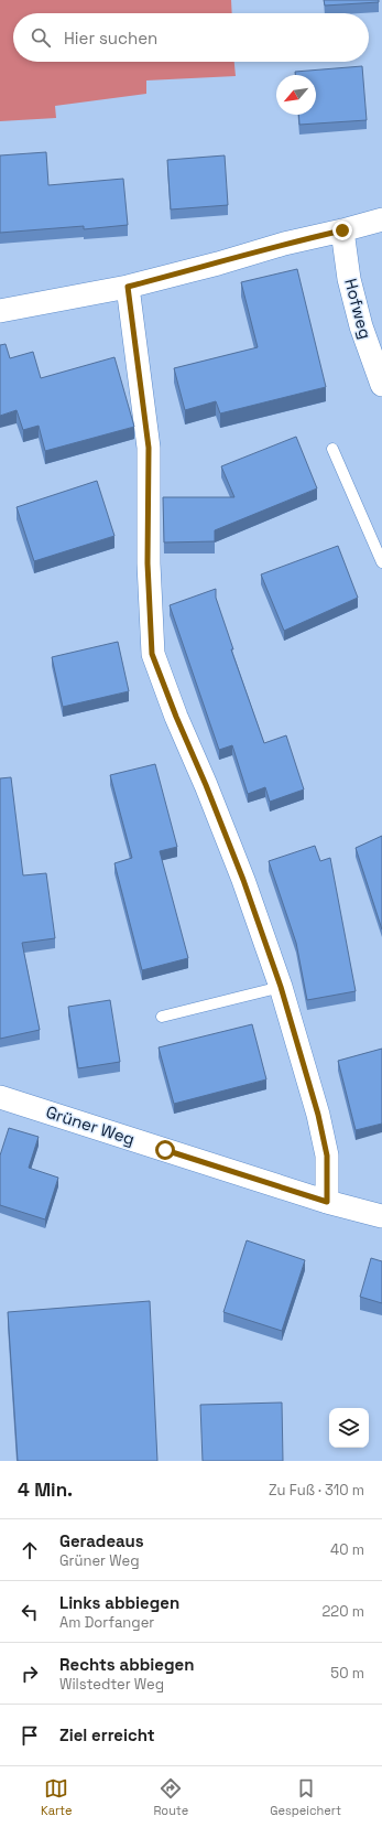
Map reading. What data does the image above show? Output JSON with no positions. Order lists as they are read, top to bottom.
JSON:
{
  "streets": {
    "street": ["Hofweg", "Grüner Weg"]
  },
  "north": "bottom left",
  "page": {
    "search": "Hier suchen",
    "heading": ["4 Min.", "Zu Fuß · 310 m"],
    "list": [
      ["Geradeaus", "Grüner Weg", "40 m"],
      ["Links abbiegen", "Am Dorfanger", "220 m"],
      ["Rechts abbiegen", "Wilstedter Weg", "50 m"],
      "Ziel erreicht"
    ],
    "nav": ["Karte", "Route", "Gespeichert"]
  }
}
